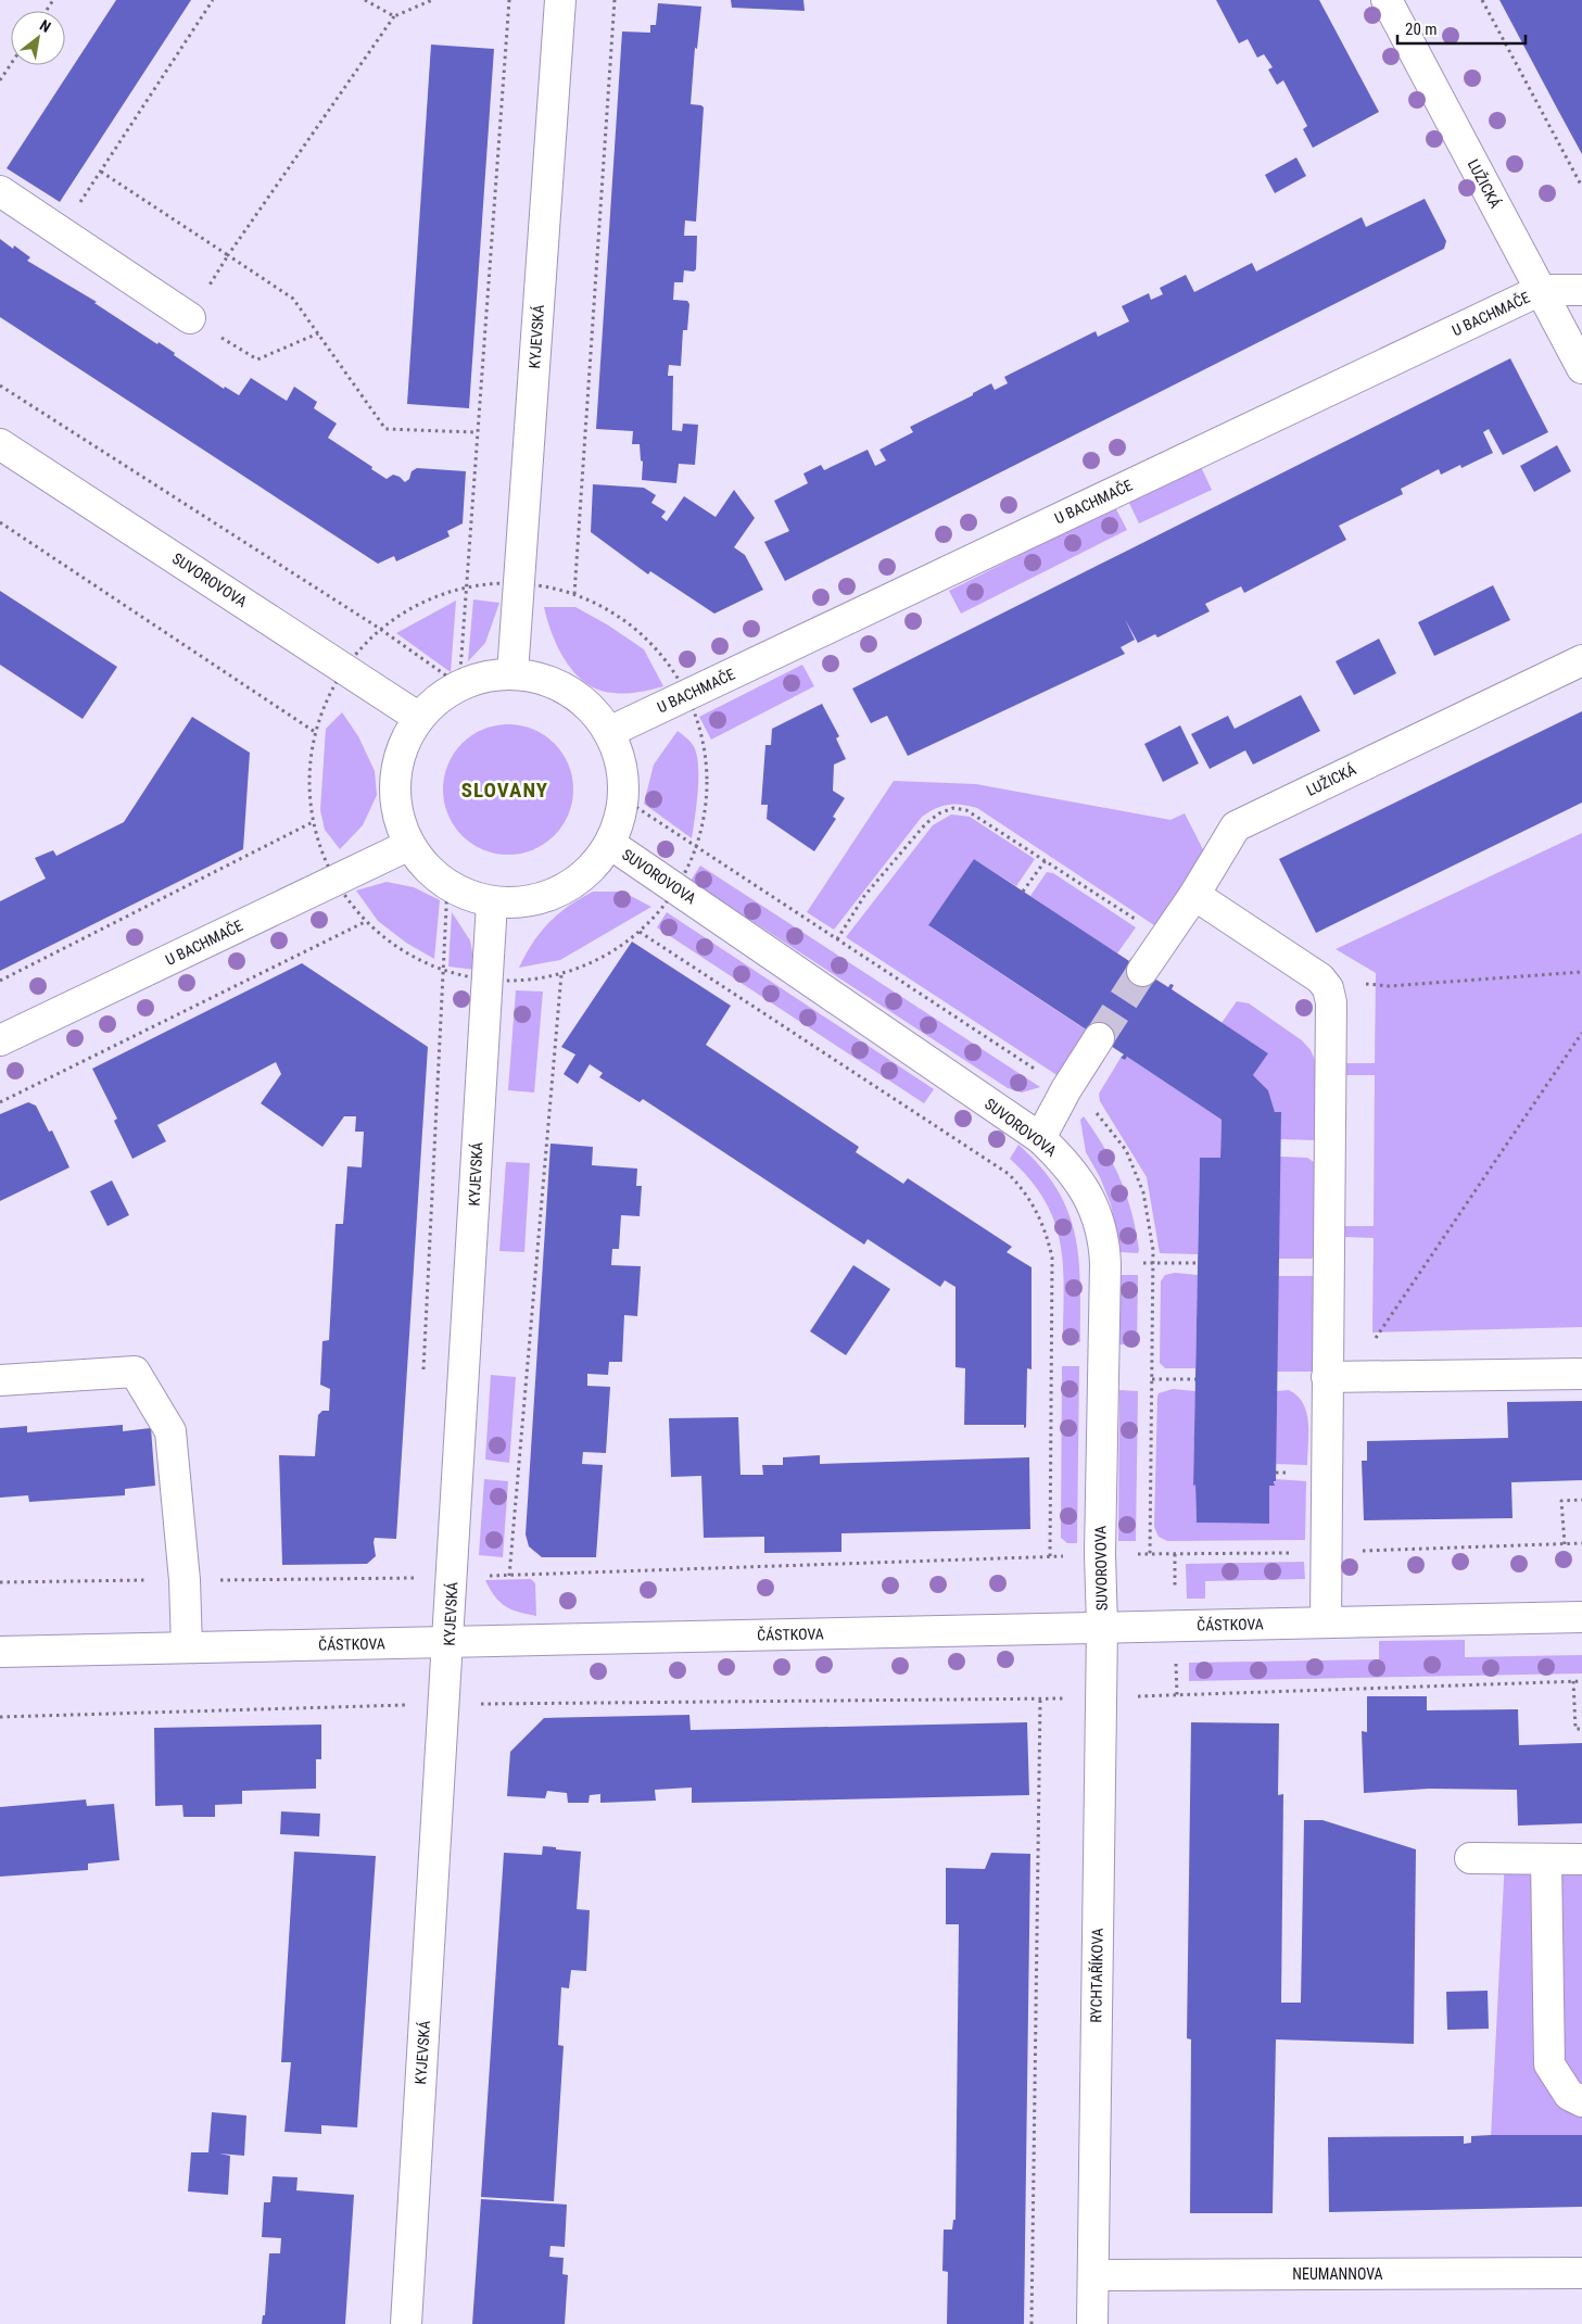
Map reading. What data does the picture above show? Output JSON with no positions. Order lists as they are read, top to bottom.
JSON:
{
  "streets": {
    "street": [
      "LUŽICKÁ",
      "U BACHMAČE",
      "KYJEVSKÁ",
      "SUVOROVOVA",
      "ČÁSTKOVA",
      "RYCHTAŘÍKOVA",
      "NEUMANNOVA"
    ]
  },
  "crossings": [
    ["LUŽICKÁ", "U BACHMAČE"],
    ["KYJEVSKÁ", "ČÁSTKOVA"],
    ["SUVOROVOVA", "ČÁSTKOVA"],
    ["SUVOROVOVA", "RYCHTAŘÍKOVA"],
    ["ČÁSTKOVA", "RYCHTAŘÍKOVA"],
    ["RYCHTAŘÍKOVA", "NEUMANNOVA"]
  ],
  "districts": ["SLOVANY"],
  "scale_bar": "20 m",
  "north": "top right"
}
